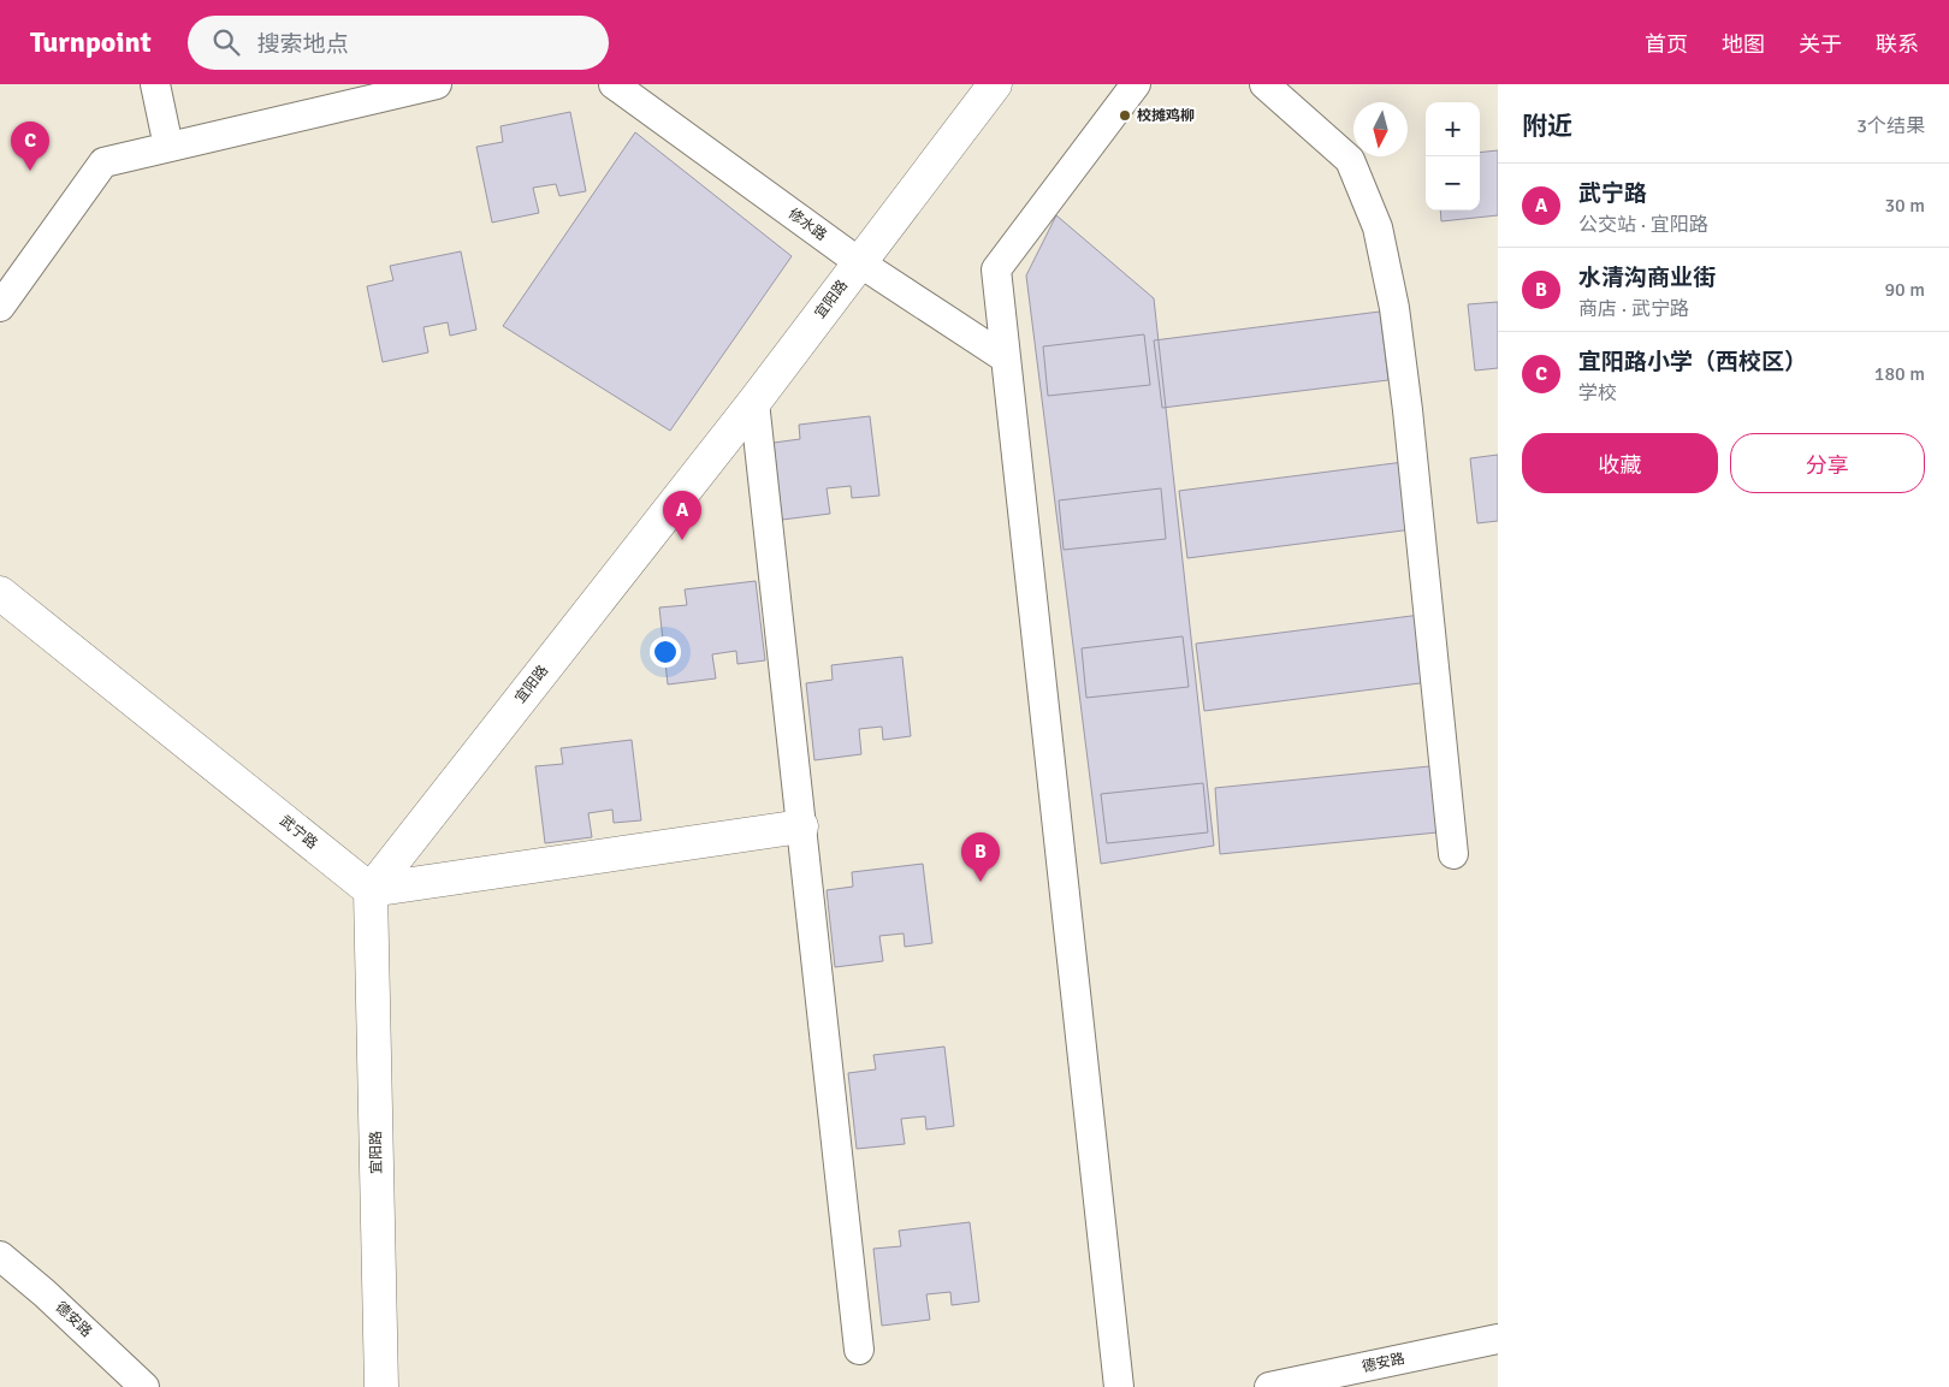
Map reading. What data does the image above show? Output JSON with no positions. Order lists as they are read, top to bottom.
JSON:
{
  "streets": {
    "street": [
      "修水路",
      "宜阳路",
      "武宁路",
      "德安路"
    ]
  },
  "crossings": [
    ["修水路", "宜阳路"],
    ["宜阳路", "武宁路"]
  ],
  "places": ["校摊鸡柳"],
  "north": "bottom",
  "page": {
    "header": "Turnpoint",
    "search": "搜索地点",
    "nav": [
      "首页",
      "地图",
      "关于",
      "联系"
    ],
    "heading": ["附近", "3个结果"],
    "map_buttons": ["+", "−"],
    "pins": ["C", "A", "B"],
    "list": [
      {
        "mark": "A",
        "name": "武宁路",
        "note": "公交站 · 宜阳路",
        "value": "30 m"
      },
      {
        "mark": "B",
        "name": "水清沟商业街",
        "note": "商店 · 武宁路",
        "value": "90 m"
      },
      {
        "mark": "C",
        "name": "宜阳路小学（西校区）",
        "note": "学校",
        "value": "180 m"
      }
    ],
    "buttons": ["收藏", "分享"]
  }
}
